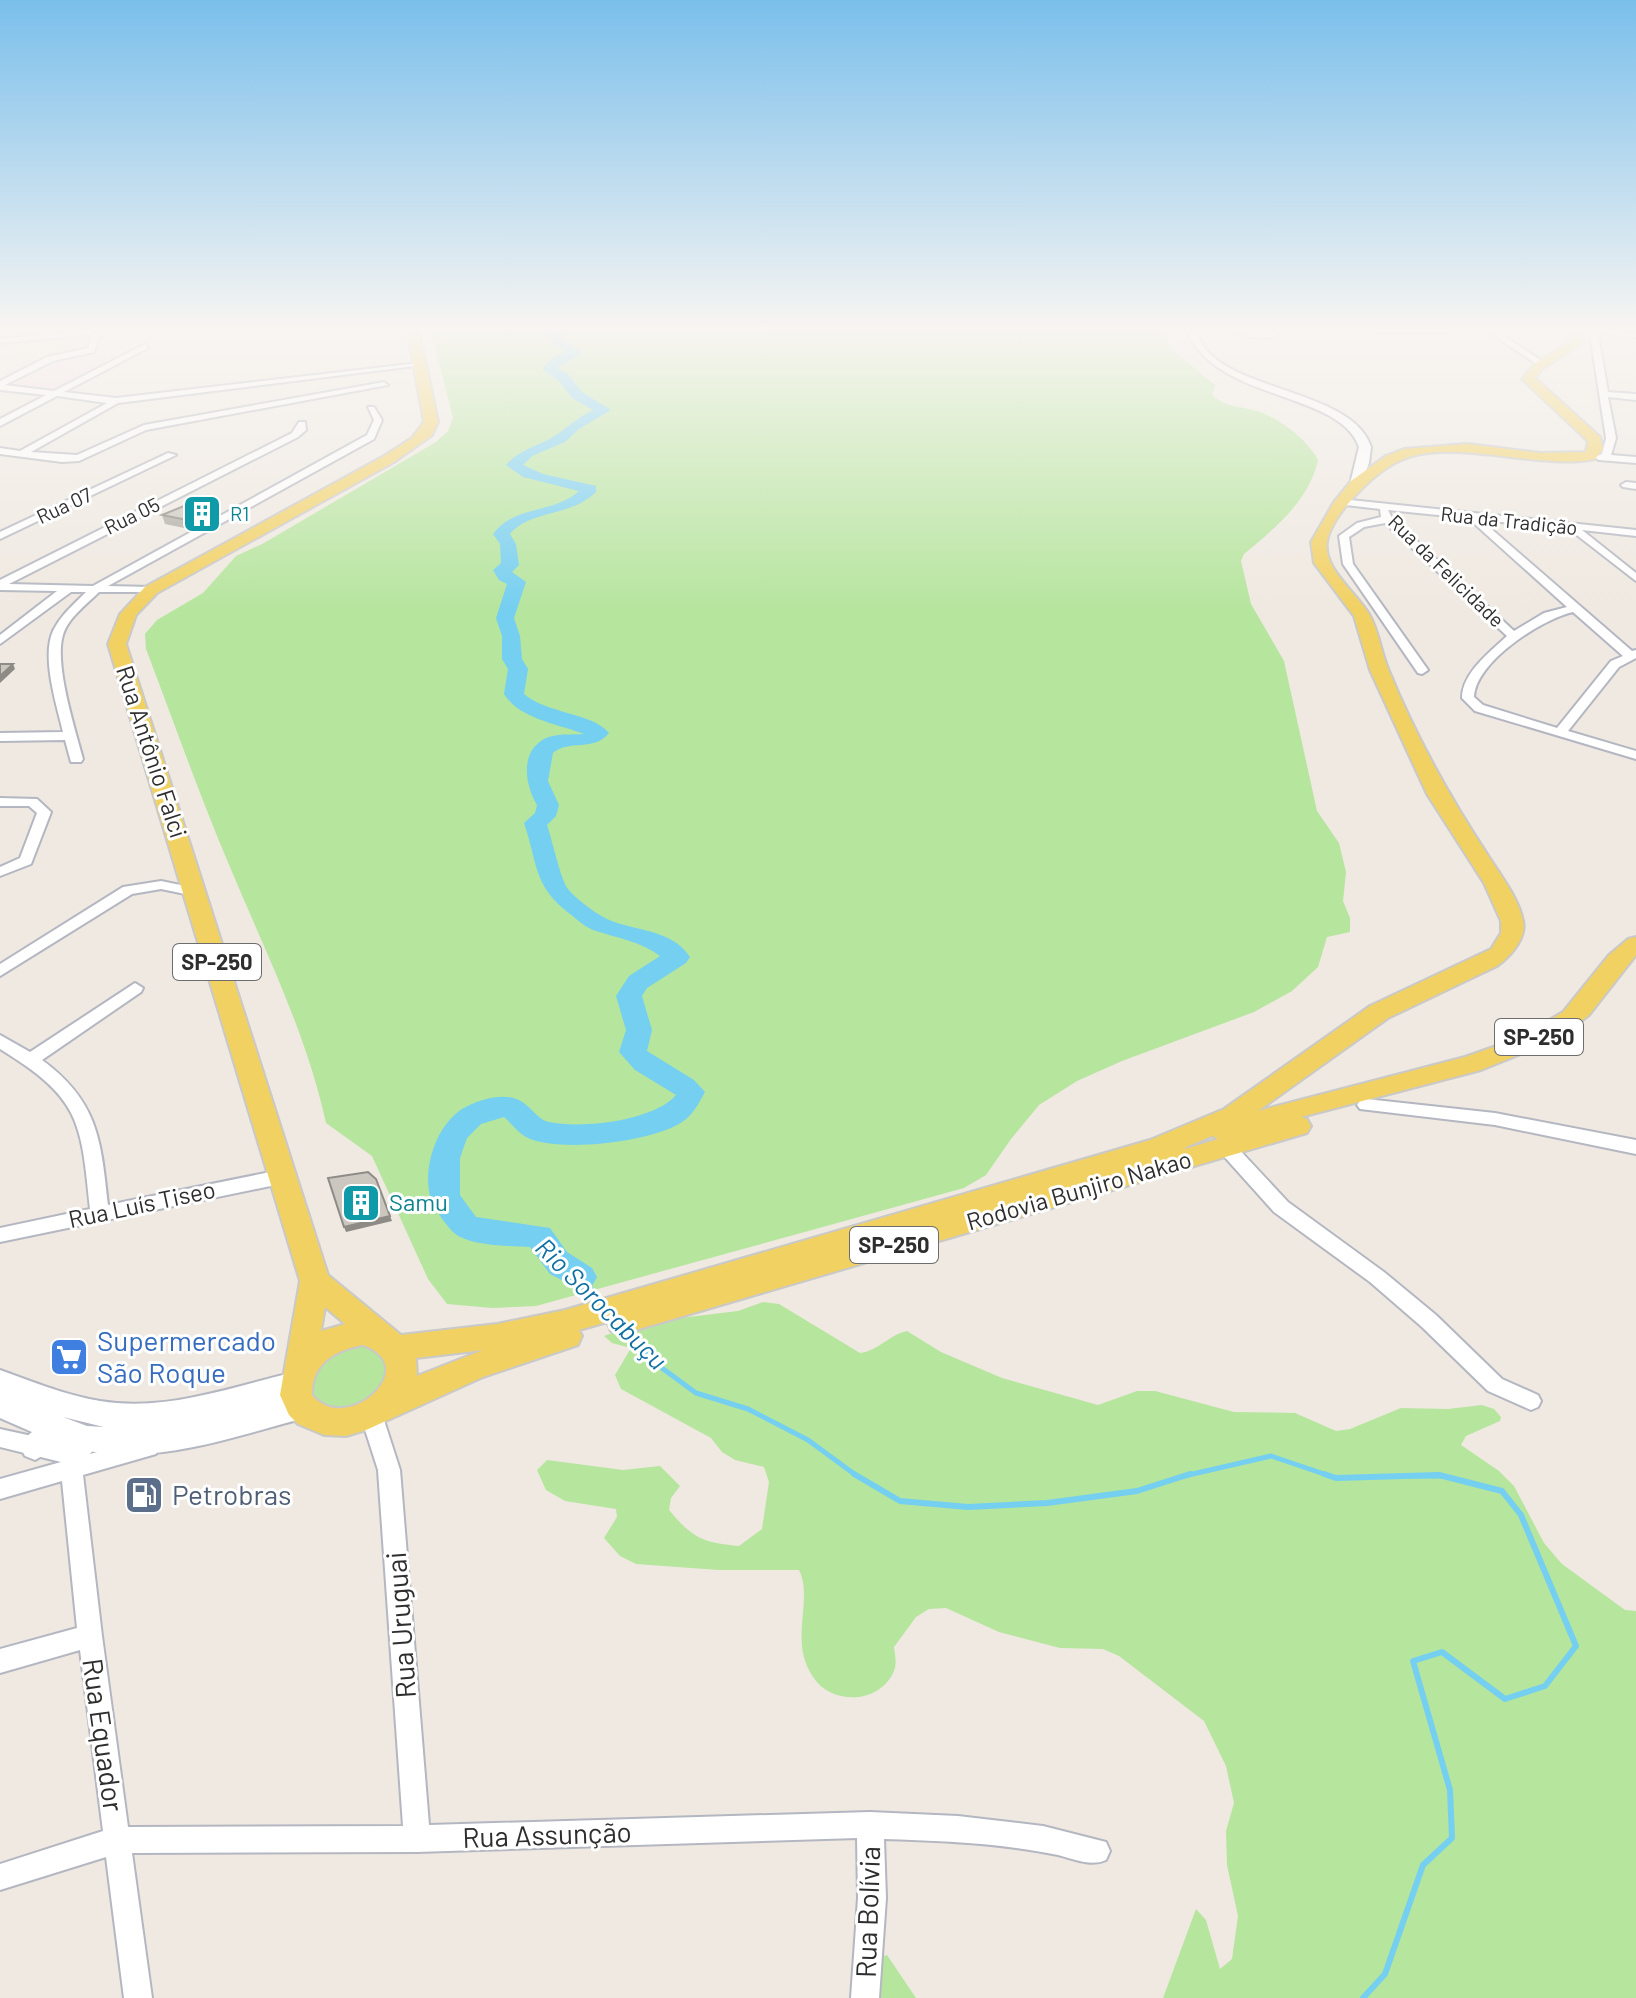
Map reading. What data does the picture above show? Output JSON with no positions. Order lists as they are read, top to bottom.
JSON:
{
  "streets": {
    "main road": ["Rua Antônio Falci", "SP-250", "Rodovia Bunjiro Nakao"],
    "street": [
      "Rua 07",
      "Rua 05",
      "Rua da Tradição",
      "Rua da Felicidade",
      "Rua Luís Tiseo",
      "Rua Uruguai",
      "Rua Equador",
      "Rua Assunção",
      "Rua Bolívia"
    ]
  },
  "crossings": [
    ["Rua da Tradição", "Rua da Felicidade"],
    ["Rua Antônio Falci", "SP-250"],
    ["Rua Antônio Falci", "Rodovia Bunjiro Nakao"],
    ["Rua Antônio Falci", "Rua Luís Tiseo"],
    ["Rua Antônio Falci", "Rua Uruguai"],
    ["SP-250", "Rodovia Bunjiro Nakao"],
    ["SP-250", "Rua Uruguai"],
    ["Rodovia Bunjiro Nakao", "Rua Uruguai"],
    ["Rua Uruguai", "Rua Assunção"],
    ["Rua Equador", "Rua Assunção"],
    ["Rua Assunção", "Rua Bolívia"]
  ],
  "water": ["Rio Sorocabuçu"],
  "places": {
    "building": ["R1", "Samu"],
    "supermarket": ["Supermercado São Roque"],
    "fuel station": ["Petrobras"]
  }
}
